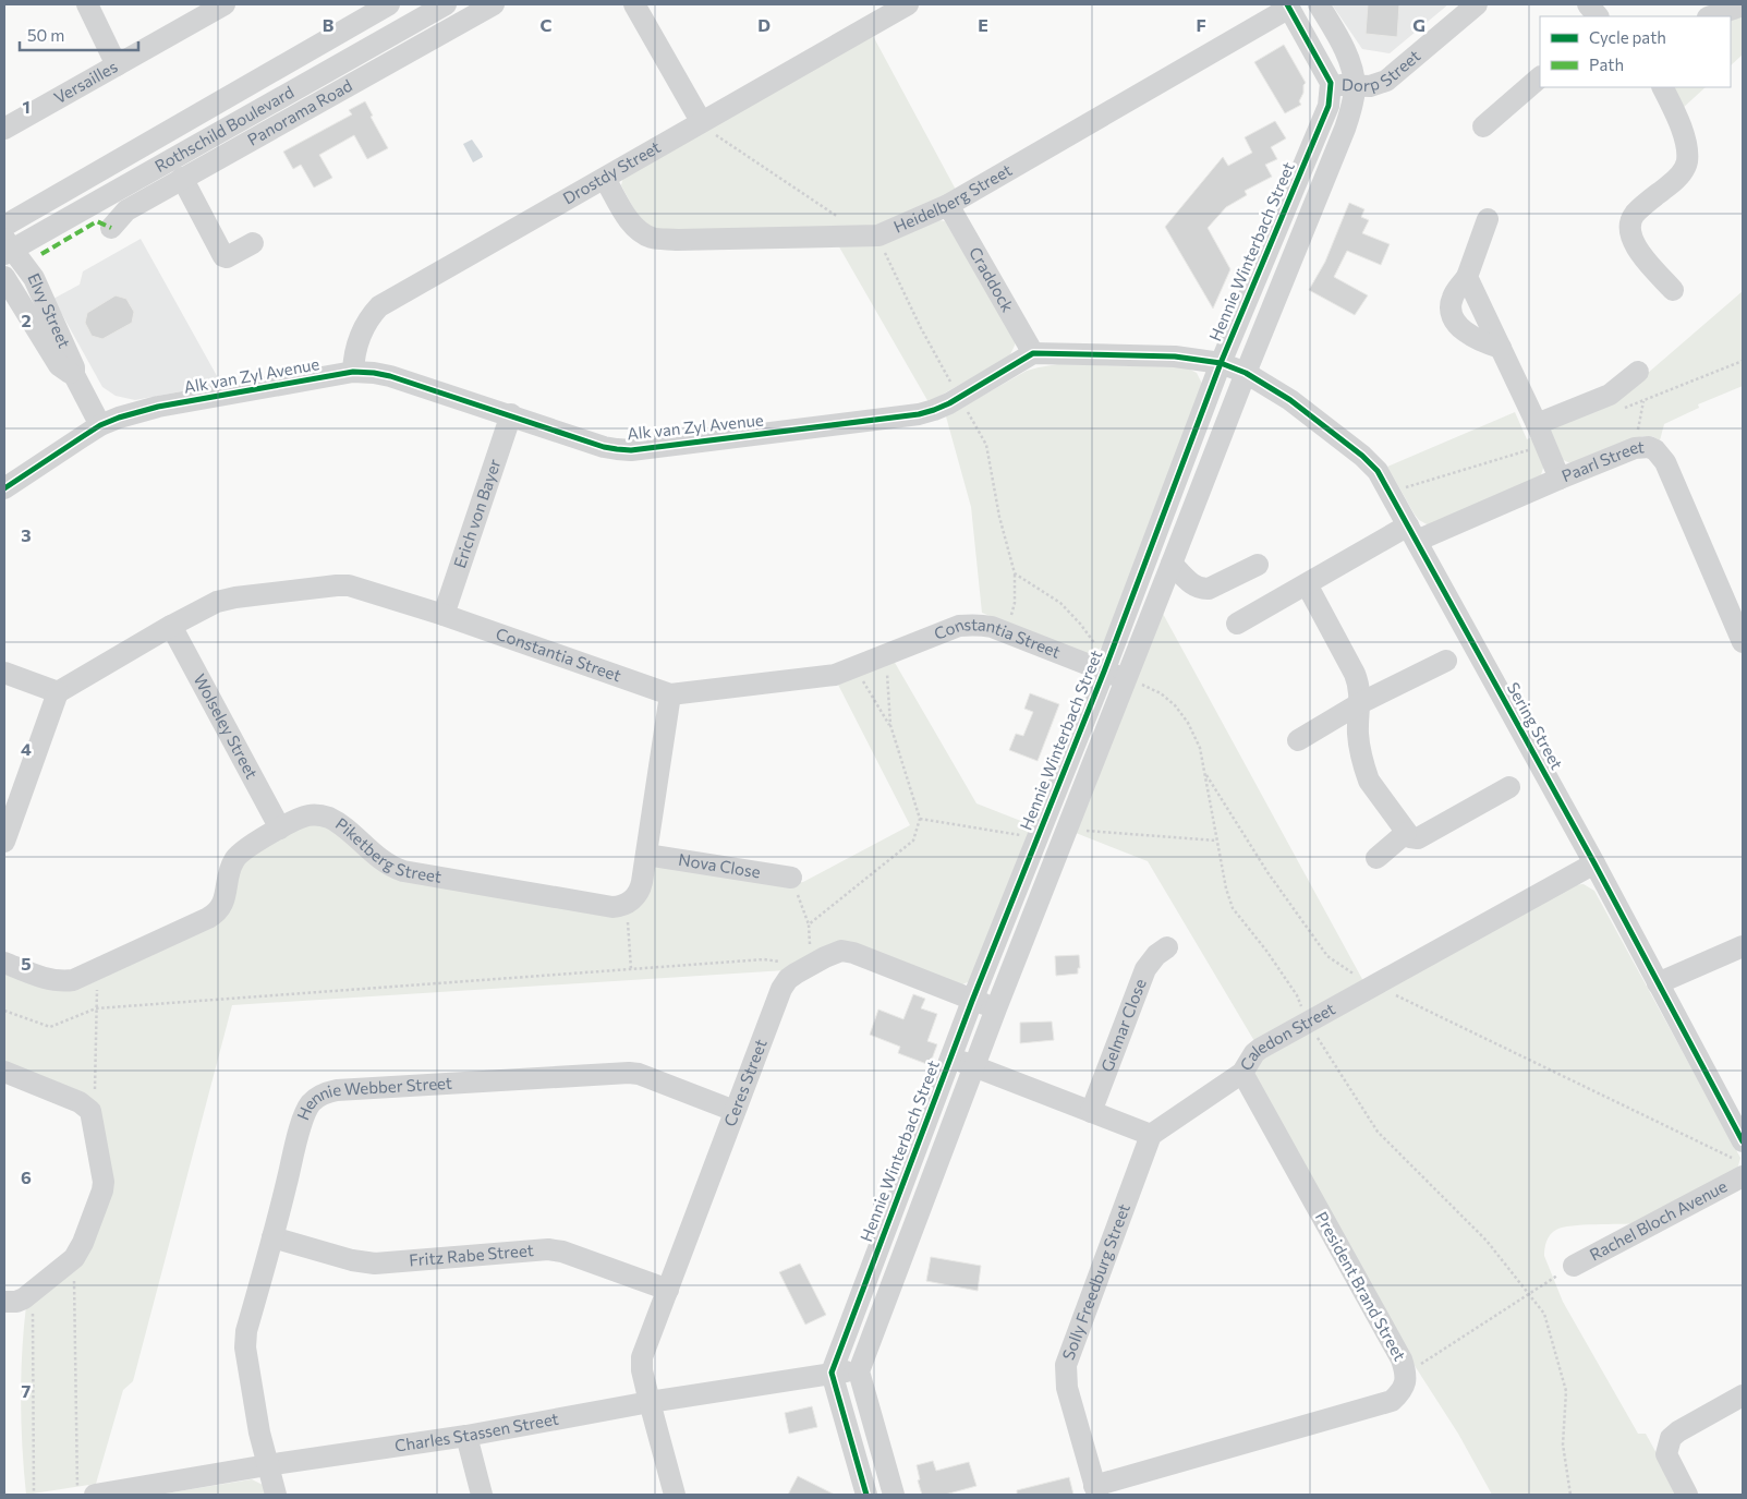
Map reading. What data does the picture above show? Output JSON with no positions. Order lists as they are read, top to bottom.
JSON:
{
  "streets": {
    "street": [
      "Dorp Street",
      "Versailles",
      "Panorama Road",
      "Rothschild Boulevard",
      "Drostdy Street",
      "Heidelberg Street",
      "Hennie Winterbach Street",
      "Craddock",
      "Elvy Street",
      "Alk van Zyl Avenue",
      "Paarl Street",
      "Erich von Bayer",
      "Constantia Street",
      "Sering Street",
      "Wolseley Street",
      "Piketberg Street",
      "Nova Close",
      "Gelmar Close",
      "Caledon Street",
      "Ceres Street",
      "Hennie Webber Street",
      "Rachel Bloch Avenue",
      "Fritz Rabe Street",
      "Solly Freedburg Street",
      "President Brand Street",
      "Charles Stassen Street"
    ]
  },
  "crossings": [
    ["Dorp Street", "Hennie Winterbach Street"],
    ["Rothschild Boulevard", "Elvy Street"],
    ["Drostdy Street", "Heidelberg Street"],
    ["Drostdy Street", "Alk van Zyl Avenue"],
    ["Heidelberg Street", "Craddock"],
    ["Hennie Winterbach Street", "Constantia Street"],
    ["Hennie Winterbach Street", "Ceres Street"],
    ["Hennie Winterbach Street", "Charles Stassen Street"],
    ["Craddock", "Alk van Zyl Avenue"],
    ["Elvy Street", "Alk van Zyl Avenue"],
    ["Alk van Zyl Avenue", "Erich von Bayer"],
    ["Paarl Street", "Sering Street"],
    ["Erich von Bayer", "Constantia Street"],
    ["Constantia Street", "Wolseley Street"],
    ["Sering Street", "Caledon Street"],
    ["Sering Street", "Rachel Bloch Avenue"],
    ["Wolseley Street", "Piketberg Street"],
    ["Caledon Street", "Solly Freedburg Street"],
    ["Caledon Street", "President Brand Street"],
    ["Ceres Street", "Hennie Webber Street"],
    ["Ceres Street", "Fritz Rabe Street"],
    ["Ceres Street", "Charles Stassen Street"],
    ["Hennie Webber Street", "Fritz Rabe Street"],
    ["Hennie Webber Street", "Charles Stassen Street"],
    ["Solly Freedburg Street", "President Brand Street"]
  ],
  "legend": ["Cycle path", "Path"],
  "scale_bar": "50 m",
  "grid": {
    "columns": [
      "B",
      "C",
      "D",
      "E",
      "F",
      "G"
    ],
    "rows": [
      "1",
      "2",
      "3",
      "4",
      "5",
      "6",
      "7"
    ]
  }
}
